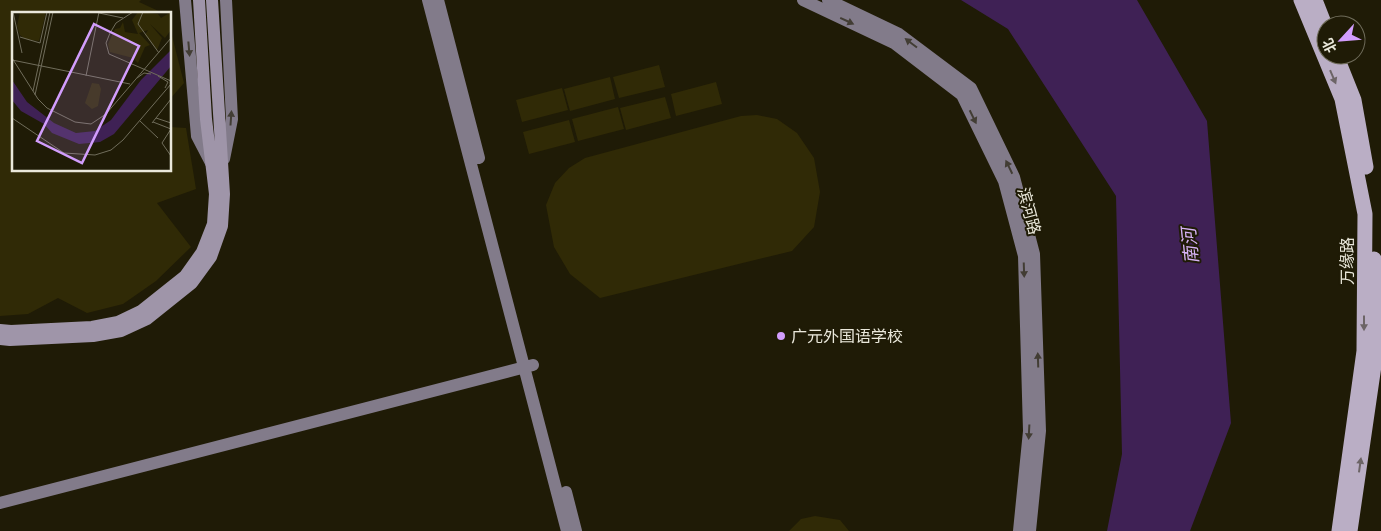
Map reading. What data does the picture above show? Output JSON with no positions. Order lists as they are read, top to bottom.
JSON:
{
  "streets": {
    "highway": ["万缘路"],
    "street": ["滨河路"]
  },
  "water": ["南河"],
  "places": ["广元外国语学校"],
  "north": "bottom left"
}
